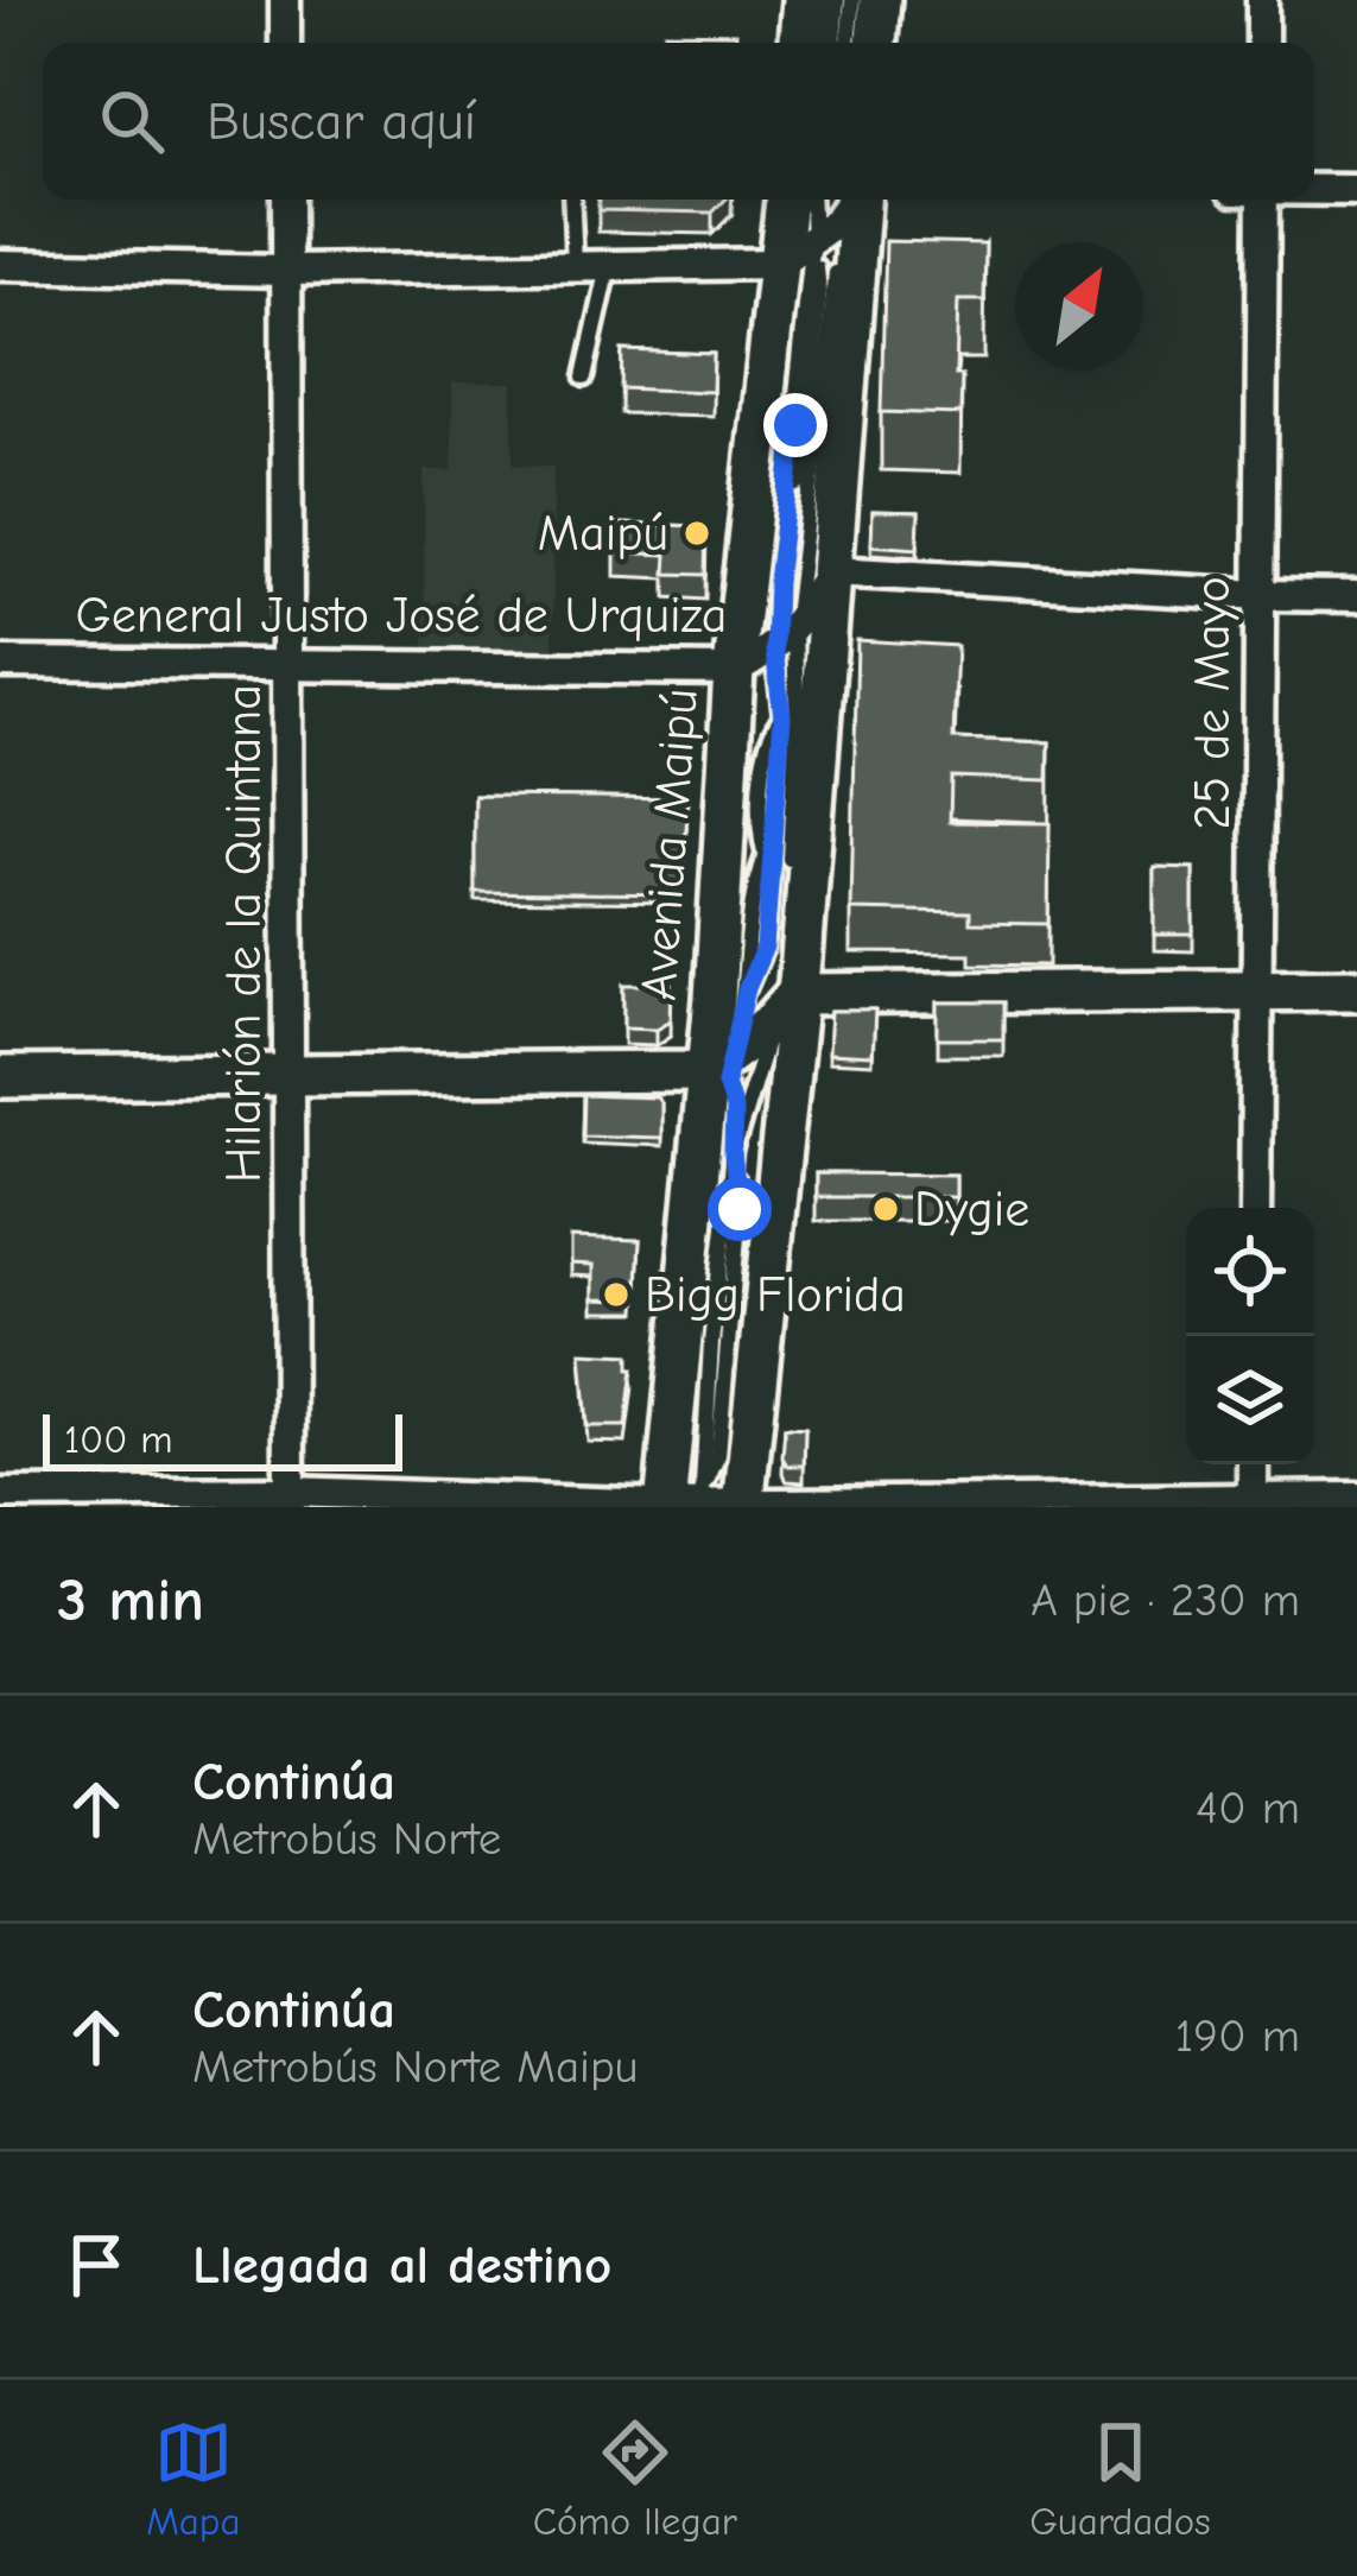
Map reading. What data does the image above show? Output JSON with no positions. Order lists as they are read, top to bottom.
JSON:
{
  "streets": {
    "main road": ["Avenida Maipú"],
    "street": ["General Justo José de Urquiza", "25 de Mayo", "Hilarión de la Quintana"]
  },
  "crossings": [
    ["General Justo José de Urquiza", "Avenida Maipú"],
    ["General Justo José de Urquiza", "Hilarión de la Quintana"]
  ],
  "places": ["Maipú", "Dygie", "Bigg Florida"],
  "scale_bar": "100 m",
  "north": "top right",
  "page": {
    "search": "Buscar aquí",
    "scale": "100 m",
    "heading": ["3 min", "A pie · 230 m"],
    "list": [
      ["Continúa", "Metrobús Norte", "40 m"],
      ["Continúa", "Metrobús Norte Maipu", "190 m"],
      "Llegada al destino"
    ],
    "nav": ["Mapa", "Cómo llegar", "Guardados"]
  }
}
